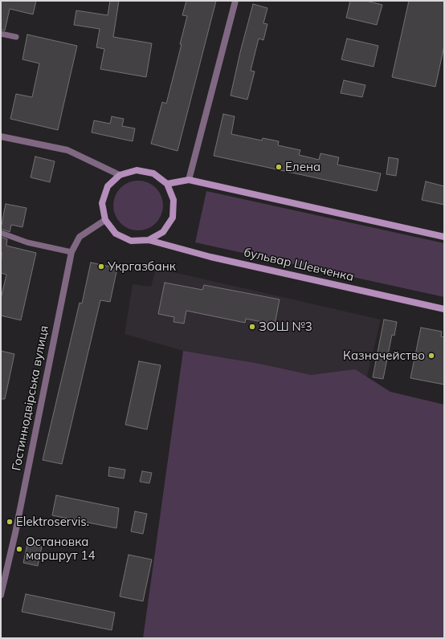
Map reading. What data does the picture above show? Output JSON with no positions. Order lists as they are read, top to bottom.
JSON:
{
  "streets": {
    "main road": ["бульвар Шевченка"],
    "street": ["Гостиннодвірська вулиця"]
  },
  "crossings": [
    ["бульвар Шевченка", "Гостиннодвірська вулиця"]
  ],
  "places": [
    "Елена",
    "Укргазбанк",
    "ЗОШ №3",
    "Казначейство",
    "Elektroservis.",
    "Остановка маршрут 14"
  ]
}
